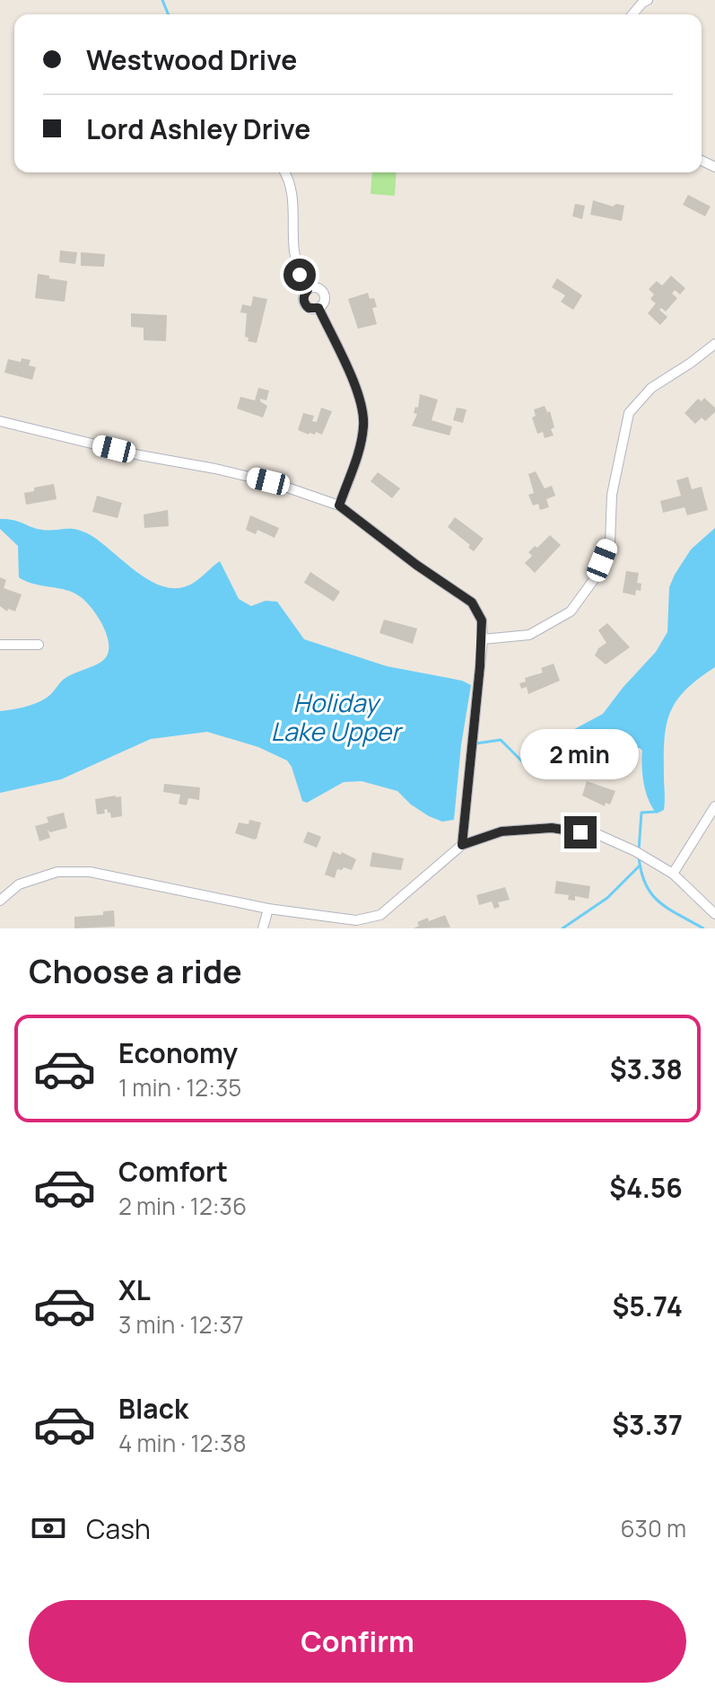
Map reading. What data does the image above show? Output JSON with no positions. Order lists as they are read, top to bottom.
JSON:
{
  "water": ["Holiday Lake Upper"],
  "page": {
    "banner": ["Westwood Drive", "Lord Ashley Drive"],
    "bubble": "2 min",
    "heading": "Choose a ride",
    "list": [
      {
        "name": "Economy",
        "note": "1 min · 12:35",
        "value": "$3.38"
      },
      {
        "name": "Comfort",
        "note": "2 min · 12:36",
        "value": "$4.56"
      },
      {
        "name": "XL",
        "note": "3 min · 12:37",
        "value": "$5.74"
      },
      {
        "name": "Black",
        "note": "4 min · 12:38",
        "value": "$3.37"
      }
    ],
    "pay": ["Cash", "630 m"],
    "buttons": "Confirm"
  }
}
